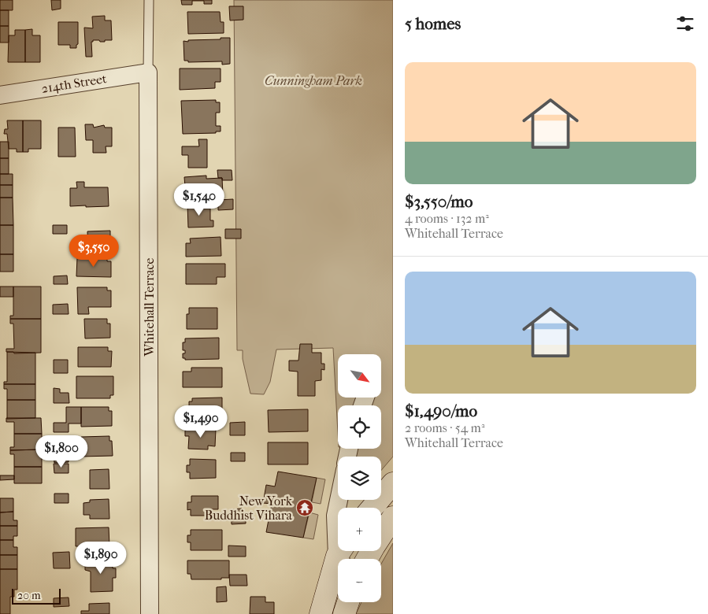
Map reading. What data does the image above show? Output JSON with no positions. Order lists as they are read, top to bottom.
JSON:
{
  "streets": {
    "street": ["214th Street", "Whitehall Terrace"]
  },
  "crossings": [
    ["214th Street", "Whitehall Terrace"]
  ],
  "parks": ["Cunningham Park"],
  "places": {
    "temple": ["New York Buddhist Vihara"]
  },
  "scale_bar": "20 m",
  "north": "bottom right",
  "page": {
    "heading": "5 homes",
    "list": [
      {
        "name": "$3,550/mo",
        "note": "4 rooms · 132 m² · Whitehall Terrace"
      },
      {
        "name": "$1,490/mo",
        "note": "2 rooms · 54 m² · Whitehall Terrace"
      }
    ],
    "price": [
      "$1,540",
      "$3,550",
      "$1,490",
      "$1,800",
      "$1,890"
    ],
    "map_buttons": ["+", "−"],
    "scale": "20 m"
  }
}
